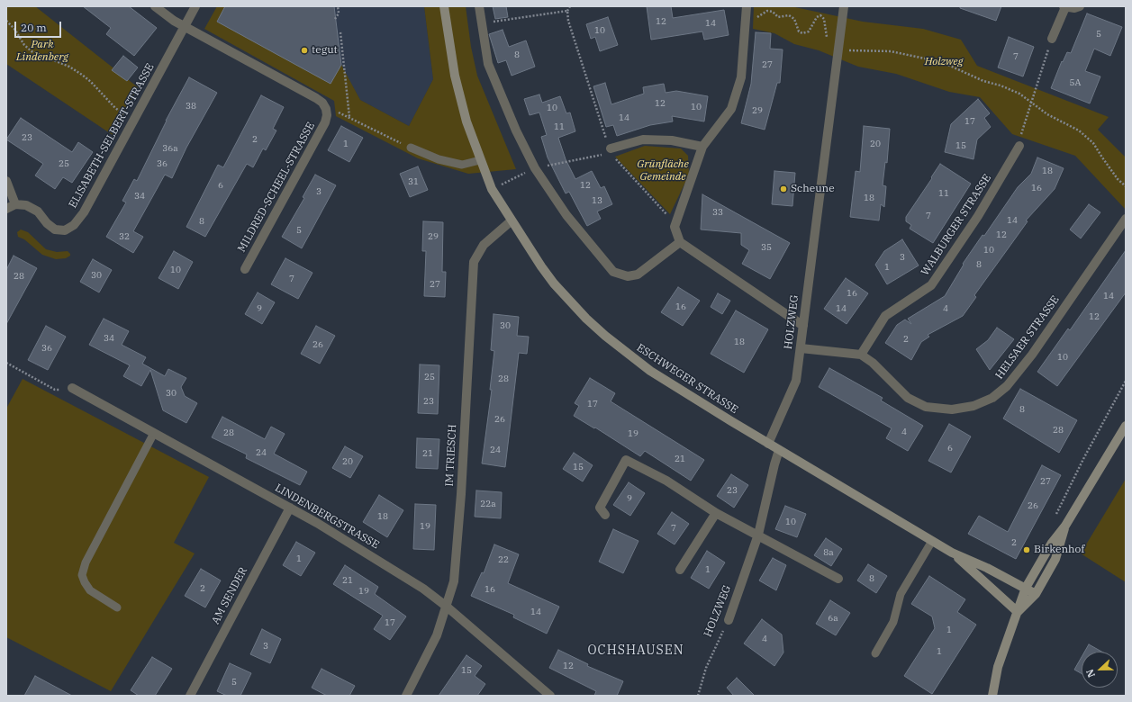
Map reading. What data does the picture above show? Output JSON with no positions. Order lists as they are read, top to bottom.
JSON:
{
  "streets": {
    "main road": ["ESCHWEGER STRASSE"],
    "street": [
      "ELISABETH-SELBERT-STRASSE",
      "MILDRED-SCHEEL-STRASSE",
      "WALBURGER STRASSE",
      "HOLZWEG",
      "HELSAER STRASSE",
      "IM TRIESCH",
      "LINDENBERGSTRASSE",
      "AM SENDER"
    ]
  },
  "crossings": [
    ["WALBURGER STRASSE", "HELSAER STRASSE"],
    ["HOLZWEG", "ESCHWEGER STRASSE"],
    ["ESCHWEGER STRASSE", "IM TRIESCH"],
    ["IM TRIESCH", "LINDENBERGSTRASSE"],
    ["LINDENBERGSTRASSE", "AM SENDER"]
  ],
  "districts": ["OCHSHAUSEN"],
  "parks": ["Park Lindenberg", "Holzweg", "Grünfläche Gemeinde"],
  "places": ["tegut", "Scheune", "Birkenhof"],
  "house_numbers": [
    "12",
    "14",
    "10",
    "5",
    "8",
    "7",
    "27",
    "5A",
    "12",
    "38",
    "10",
    "10",
    "29",
    "14",
    "17",
    "11",
    "23",
    "2",
    "1",
    "20",
    "15",
    "36a",
    "25",
    "36",
    "18",
    "31",
    "6",
    "12",
    "16",
    "3",
    "11",
    "34",
    "18",
    "13",
    "33",
    "7",
    "14",
    "8",
    "5",
    "12",
    "32",
    "29",
    "35",
    "10",
    "3",
    "8",
    "1",
    "10",
    "30",
    "28",
    "7",
    "27",
    "16",
    "14",
    "16",
    "9",
    "14",
    "4",
    "12",
    "30",
    "34",
    "2",
    "18",
    "26",
    "36",
    "10",
    "25",
    "28",
    "30",
    "23",
    "17",
    "8",
    "26",
    "28",
    "4",
    "28",
    "19",
    "6",
    "24",
    "24",
    "21",
    "21",
    "20",
    "15",
    "27",
    "23",
    "9",
    "22a",
    "26",
    "18",
    "10",
    "19",
    "7",
    "2",
    "8a",
    "1",
    "22",
    "1",
    "8",
    "21",
    "2",
    "16",
    "19",
    "14",
    "6a",
    "17",
    "1",
    "4",
    "3",
    "1",
    "12",
    "15",
    "5"
  ],
  "scale_bar": "20 m",
  "north": "left"
}
